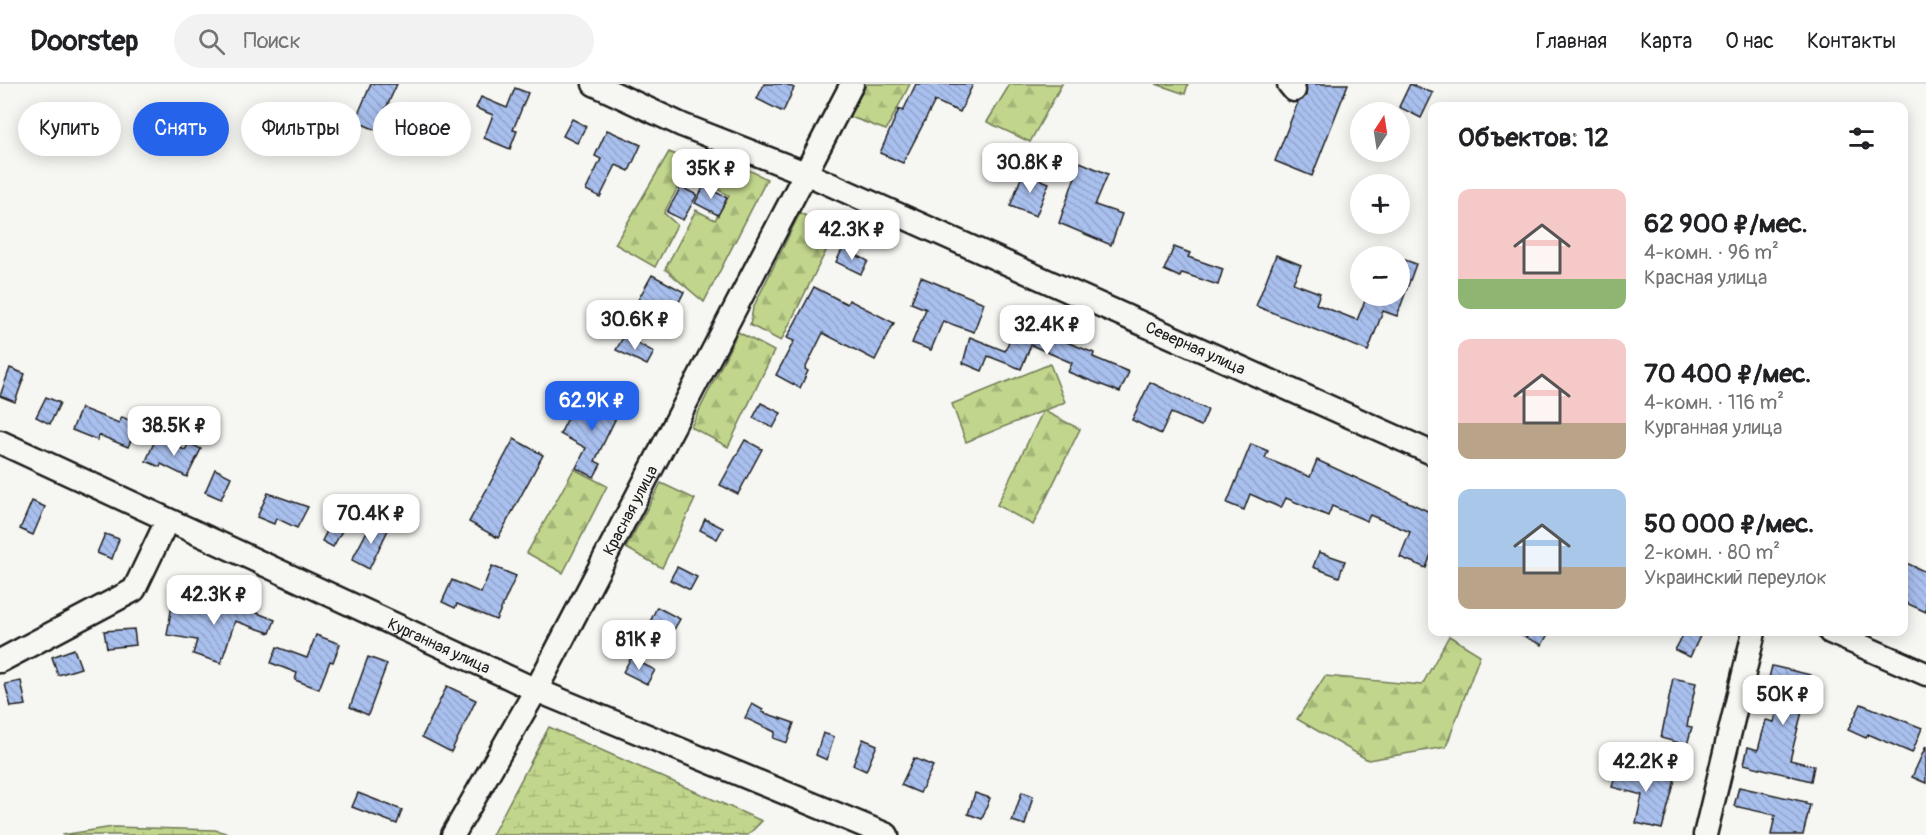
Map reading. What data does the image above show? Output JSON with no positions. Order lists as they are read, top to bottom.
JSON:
{
  "streets": {
    "street": ["Северная улица", "Красная улица", "Курганная улица"]
  },
  "crossings": [
    ["Северная улица", "Красная улица"],
    ["Красная улица", "Курганная улица"]
  ],
  "north": "top",
  "page": {
    "header": "Doorstep",
    "search": "Поиск",
    "nav": [
      "Главная",
      "Карта",
      "О нас",
      "Контакты"
    ],
    "map_buttons": ["+", "−"],
    "chip": [
      "Купить",
      "Снять",
      "Фильтры",
      "Новое"
    ],
    "heading": "Объектов: 12",
    "price": [
      "30.8K ₽",
      "35K ₽",
      "42.3K ₽",
      "30.6K ₽",
      "32.4K ₽",
      "62.9K ₽",
      "38.5K ₽",
      "70.4K ₽",
      "42.3K ₽",
      "81K ₽",
      "50K ₽",
      "42.2K ₽"
    ],
    "list": [
      {
        "name": "62 900 ₽/мес.",
        "note": "4-комн. · 96 m² · Красная улица"
      },
      {
        "name": "70 400 ₽/мес.",
        "note": "4-комн. · 116 m² · Курганная улица"
      },
      {
        "name": "50 000 ₽/мес.",
        "note": "2-комн. · 80 m² · Украинский переулок"
      }
    ]
  }
}
